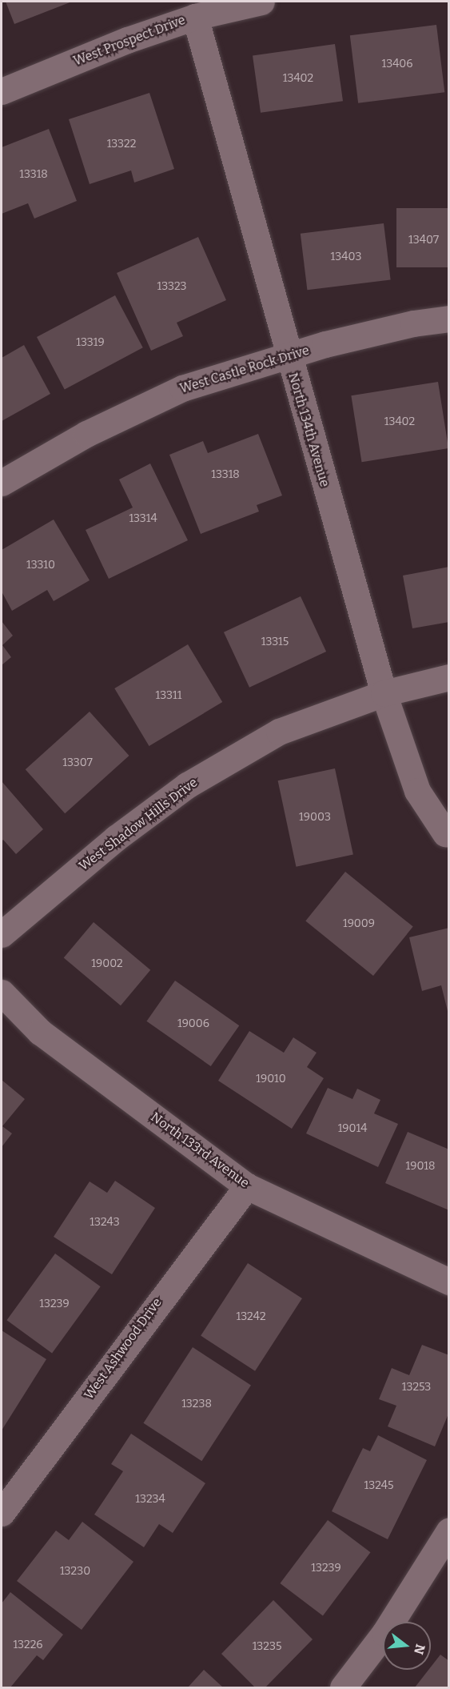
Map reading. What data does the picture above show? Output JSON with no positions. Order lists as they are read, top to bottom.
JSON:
{
  "streets": {
    "street": [
      "West Prospect Drive",
      "West Castle Rock Drive",
      "North 134th Avenue",
      "West Shadow Hills Drive",
      "North 133rd Avenue",
      "West Ashwood Drive"
    ]
  },
  "crossings": [
    ["West Prospect Drive", "North 134th Avenue"],
    ["West Castle Rock Drive", "North 134th Avenue"],
    ["North 134th Avenue", "West Shadow Hills Drive"],
    ["North 133rd Avenue", "West Ashwood Drive"]
  ],
  "house_numbers": [
    "13406",
    "13402",
    "13322",
    "13318",
    "13407",
    "13403",
    "13323",
    "13319",
    "13402",
    "13318",
    "13314",
    "13310",
    "13315",
    "13311",
    "13307",
    "19003",
    "19009",
    "19002",
    "19006",
    "19010",
    "19014",
    "19018",
    "13243",
    "13239",
    "13242",
    "13253",
    "13238",
    "13245",
    "13234",
    "13239",
    "13230",
    "13226",
    "13235"
  ],
  "north": "right"
}
